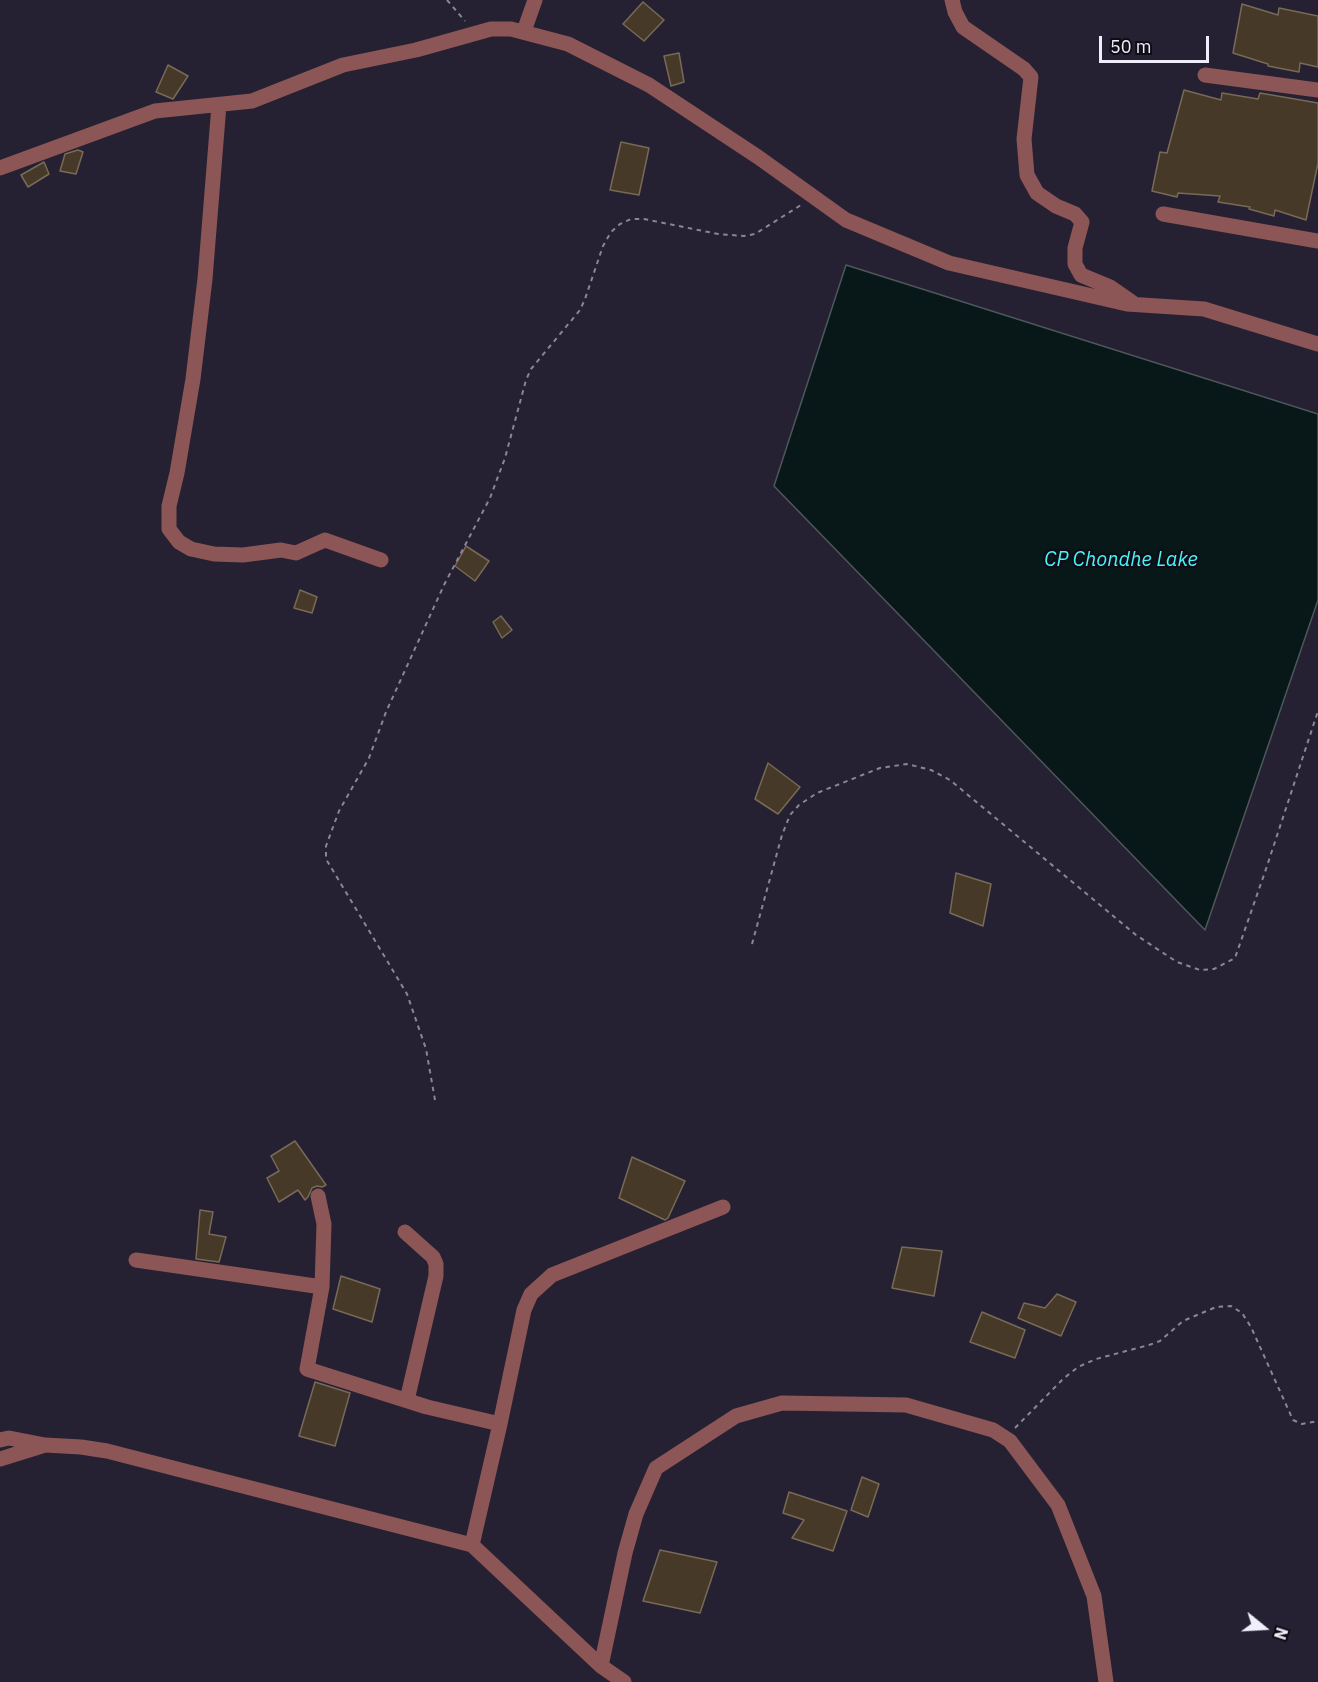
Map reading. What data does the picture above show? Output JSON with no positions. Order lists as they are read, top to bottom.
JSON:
{
  "water": ["CP Chondhe Lake"],
  "scale_bar": "50 m",
  "north": "right"
}
